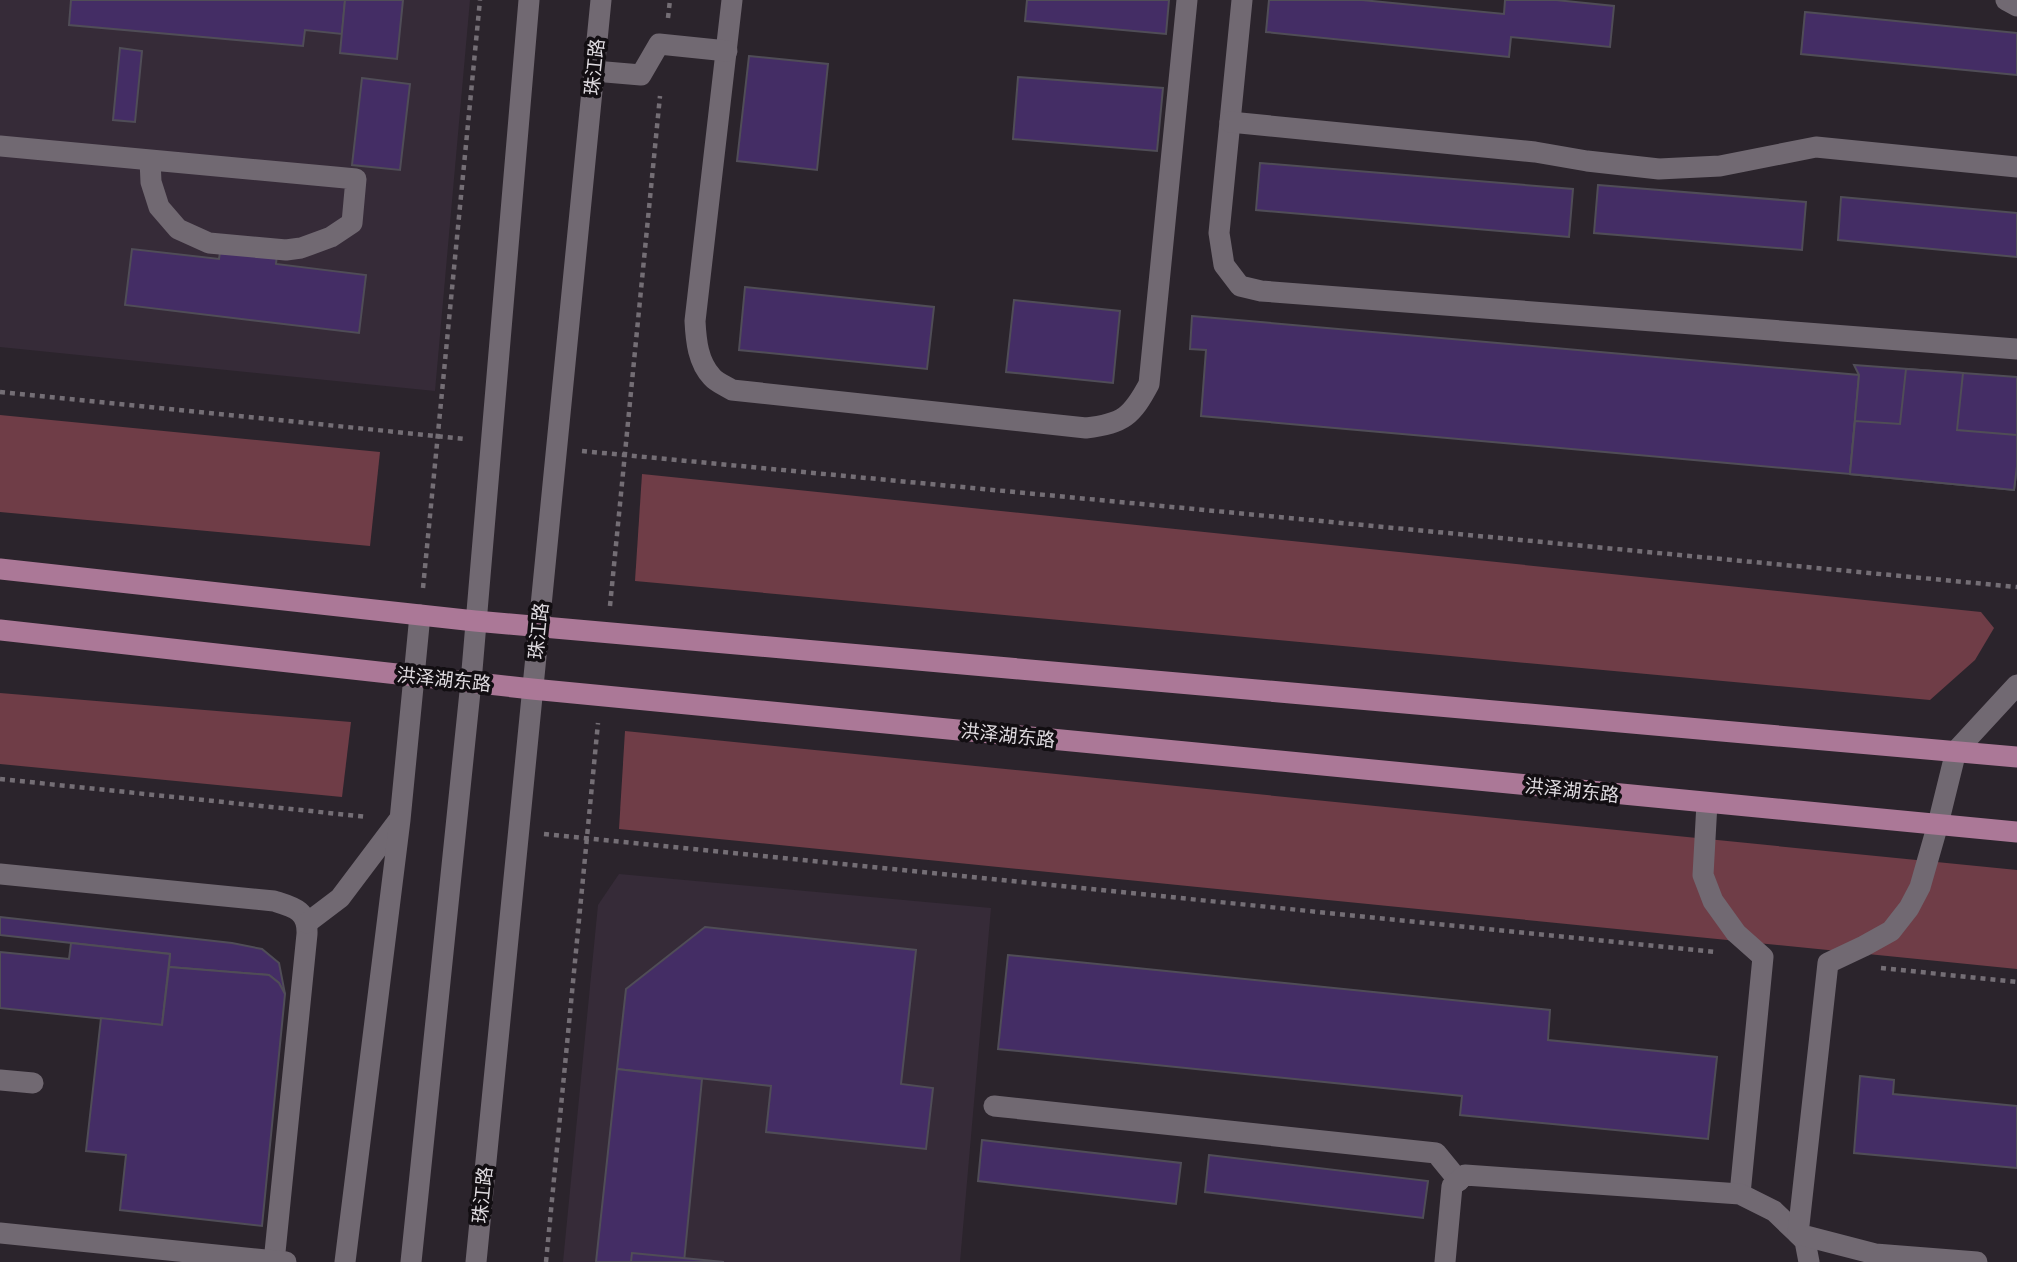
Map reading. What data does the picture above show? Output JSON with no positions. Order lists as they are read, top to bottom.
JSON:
{
  "streets": {
    "main road": ["洪泽湖东路"],
    "street": ["珠江路"]
  },
  "crossings": [
    ["珠江路", "洪泽湖东路"]
  ]
}
